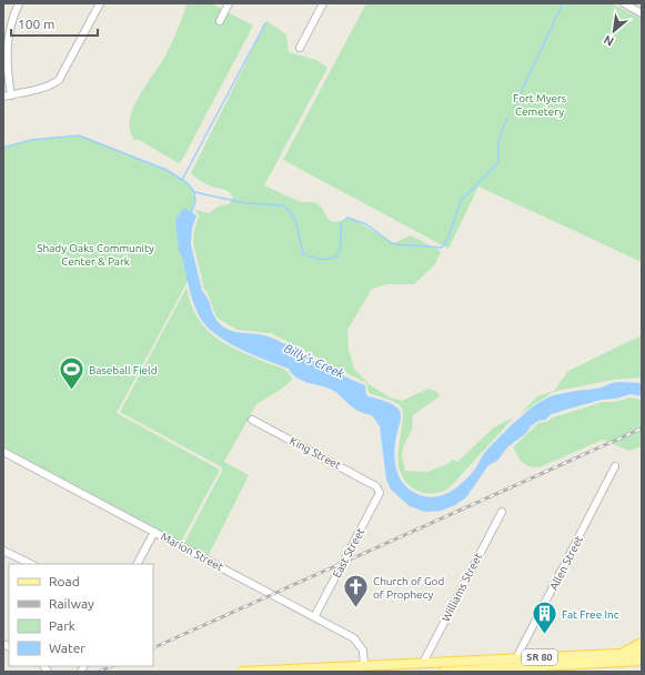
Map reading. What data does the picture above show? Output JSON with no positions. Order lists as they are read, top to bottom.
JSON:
{
  "streets": {
    "main road": ["SR 80"],
    "street": [
      "King Street",
      "Marion Street",
      "East Street",
      "Allen Street",
      "Williams Street"
    ]
  },
  "crossings": [
    ["King Street", "East Street"],
    ["Marion Street", "East Street"],
    ["Marion Street", "SR 80"],
    ["Allen Street", "SR 80"],
    ["Williams Street", "SR 80"]
  ],
  "water": ["Billy's Creek"],
  "parks": ["Fort Myers Cemetery", "Shady Oaks Community Center & Park"],
  "places": {
    "sports": ["Baseball Field"],
    "church": ["Church of God of Prophecy"],
    "building": ["Fat Free Inc"]
  },
  "legend": [
    "Road",
    "Railway",
    "Park",
    "Water"
  ],
  "scale_bar": "100 m",
  "north": "bottom left"
}
